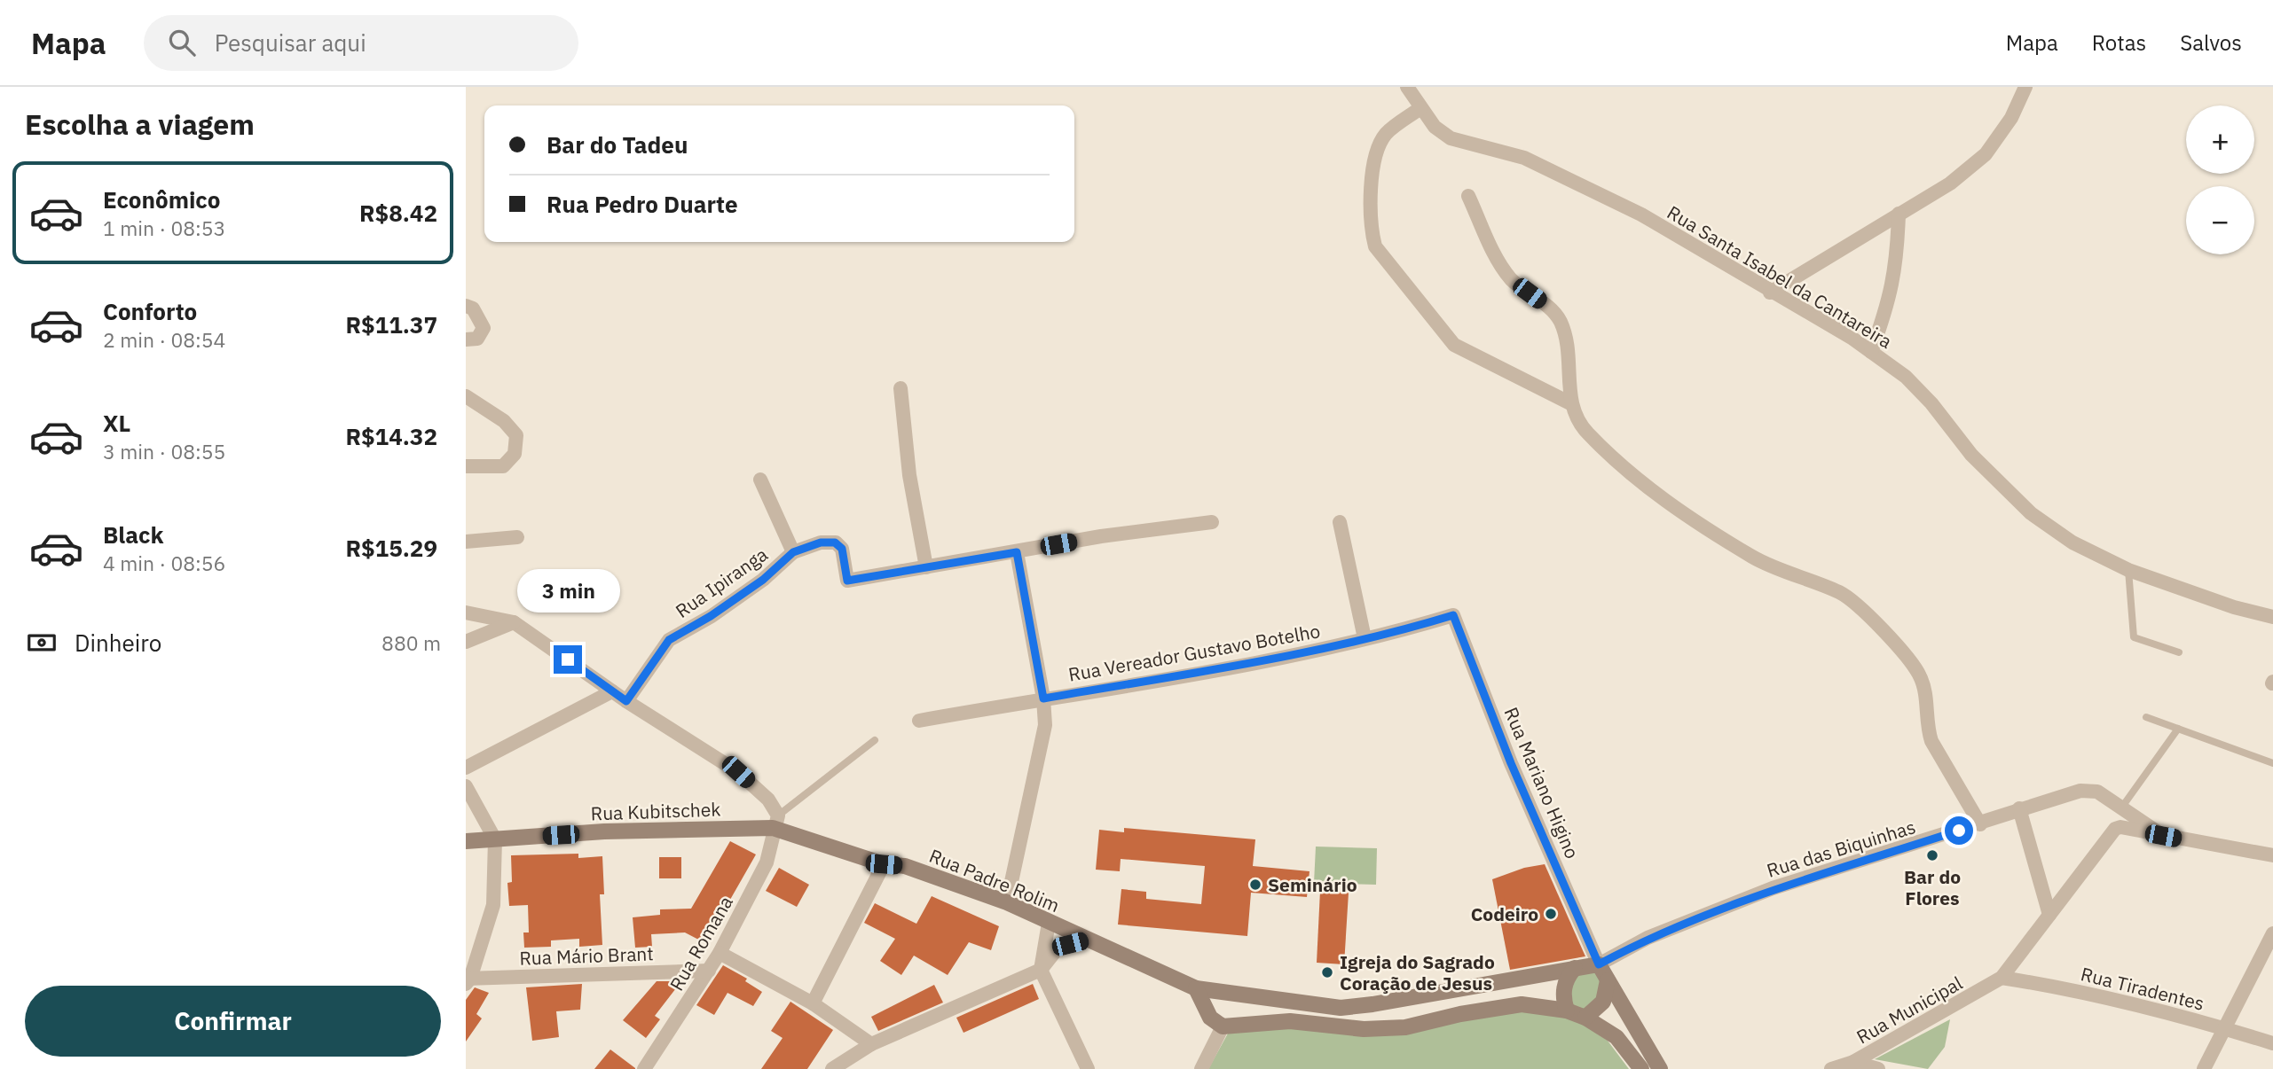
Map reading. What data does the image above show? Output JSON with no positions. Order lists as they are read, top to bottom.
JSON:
{
  "streets": {
    "street": [
      "Rua Santa Isabel da Cantareira",
      "Rua Ipiranga",
      "Rua Vereador Gustavo Botelho",
      "Rua Mariano Higino",
      "Rua Kubitschek",
      "Rua das Biquinhas",
      "Rua Padre Rolim",
      "Rua Romana",
      "Rua Mário Brant",
      "Rua Tiradentes",
      "Rua Municipal"
    ]
  },
  "crossings": [
    ["Rua Vereador Gustavo Botelho", "Rua Mariano Higino"],
    ["Rua Mariano Higino", "Rua das Biquinhas"],
    ["Rua Mariano Higino", "Rua Padre Rolim"],
    ["Rua Kubitschek", "Rua Padre Rolim"],
    ["Rua Kubitschek", "Rua Romana"],
    ["Rua das Biquinhas", "Rua Padre Rolim"],
    ["Rua Padre Rolim", "Rua Romana"],
    ["Rua Romana", "Rua Mário Brant"],
    ["Rua Tiradentes", "Rua Municipal"]
  ],
  "places": [
    "Bar do Flores",
    "Seminário",
    "Codeiro",
    "Igreja do Sagrado Coração de Jesus"
  ],
  "page": {
    "header": "Mapa",
    "search": "Pesquisar aqui",
    "nav": ["Mapa", "Rotas", "Salvos"],
    "heading": "Escolha a viagem",
    "map_buttons": ["+", "−"],
    "banner": ["Bar do Tadeu", "Rua Pedro Duarte"],
    "list": [
      {
        "name": "Econômico",
        "note": "1 min · 08:53",
        "value": "R$8.42"
      },
      {
        "name": "Conforto",
        "note": "2 min · 08:54",
        "value": "R$11.37"
      },
      {
        "name": "XL",
        "note": "3 min · 08:55",
        "value": "R$14.32"
      },
      {
        "name": "Black",
        "note": "4 min · 08:56",
        "value": "R$15.29"
      }
    ],
    "bubble": "3 min",
    "pay": ["Dinheiro", "880 m"],
    "buttons": "Confirmar"
  }
}
